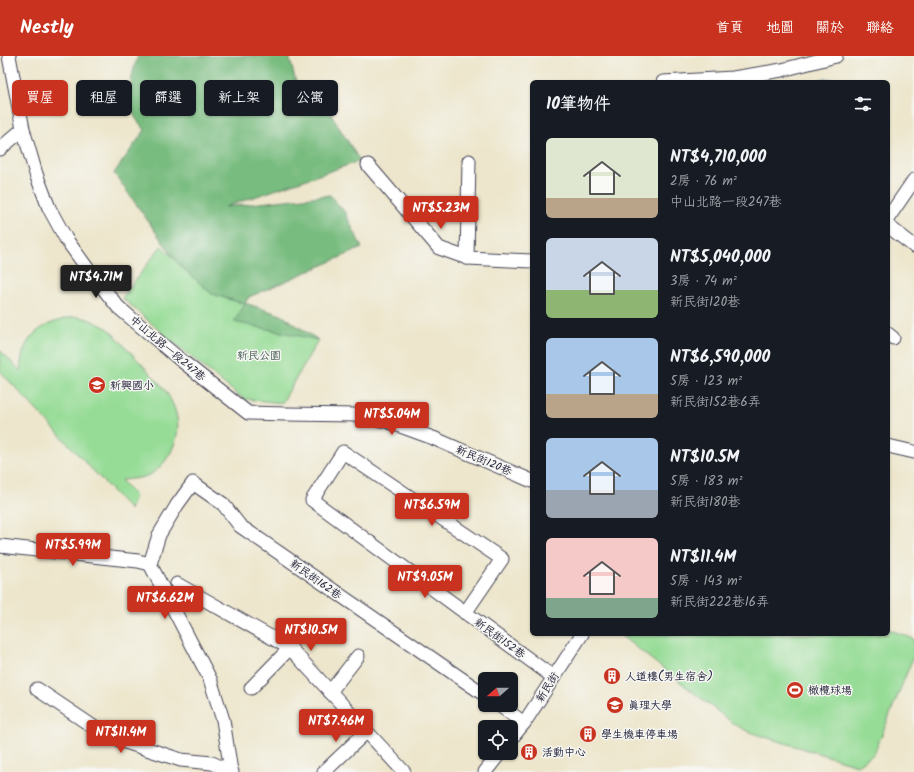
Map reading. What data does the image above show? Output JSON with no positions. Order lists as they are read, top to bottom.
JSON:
{
  "streets": {
    "street": [
      "中山北路一段247巷",
      "新民街120巷",
      "新民街162巷",
      "新民街152巷",
      "新民街"
    ]
  },
  "crossings": [
    ["中山北路一段247巷", "新民街120巷"],
    ["新民街152巷", "新民街"]
  ],
  "parks": ["新民公園"],
  "places": {
    "school or university": ["新興國小", "真理大學"],
    "building": ["人道樓(男生宿舍)", "學生機車停車場", "活動中心"],
    "sports": ["橄欖球場"]
  },
  "north": "left",
  "page": {
    "header": "Nestly",
    "nav": [
      "首頁",
      "地圖",
      "關於",
      "聯絡"
    ],
    "chip": [
      "買屋",
      "租屋",
      "篩選",
      "新上架",
      "公寓"
    ],
    "heading": "10筆物件",
    "list": [
      {
        "name": "NT$4,710,000",
        "note": "2房 · 76 m² · 中山北路一段247巷"
      },
      {
        "name": "NT$5,040,000",
        "note": "3房 · 74 m² · 新民街120巷"
      },
      {
        "name": "NT$6,590,000",
        "note": "5房 · 123 m² · 新民街152巷6弄"
      },
      {
        "name": "NT$10.5M",
        "note": "5房 · 183 m² · 新民街180巷"
      },
      {
        "name": "NT$11.4M",
        "note": "5房 · 143 m² · 新民街222巷16弄"
      }
    ],
    "price": [
      "NT$5.23M",
      "NT$4.71M",
      "NT$5.04M",
      "NT$6.59M",
      "NT$5.99M",
      "NT$9.05M",
      "NT$6.62M",
      "NT$10.5M",
      "NT$7.46M",
      "NT$11.4M"
    ]
  }
}
